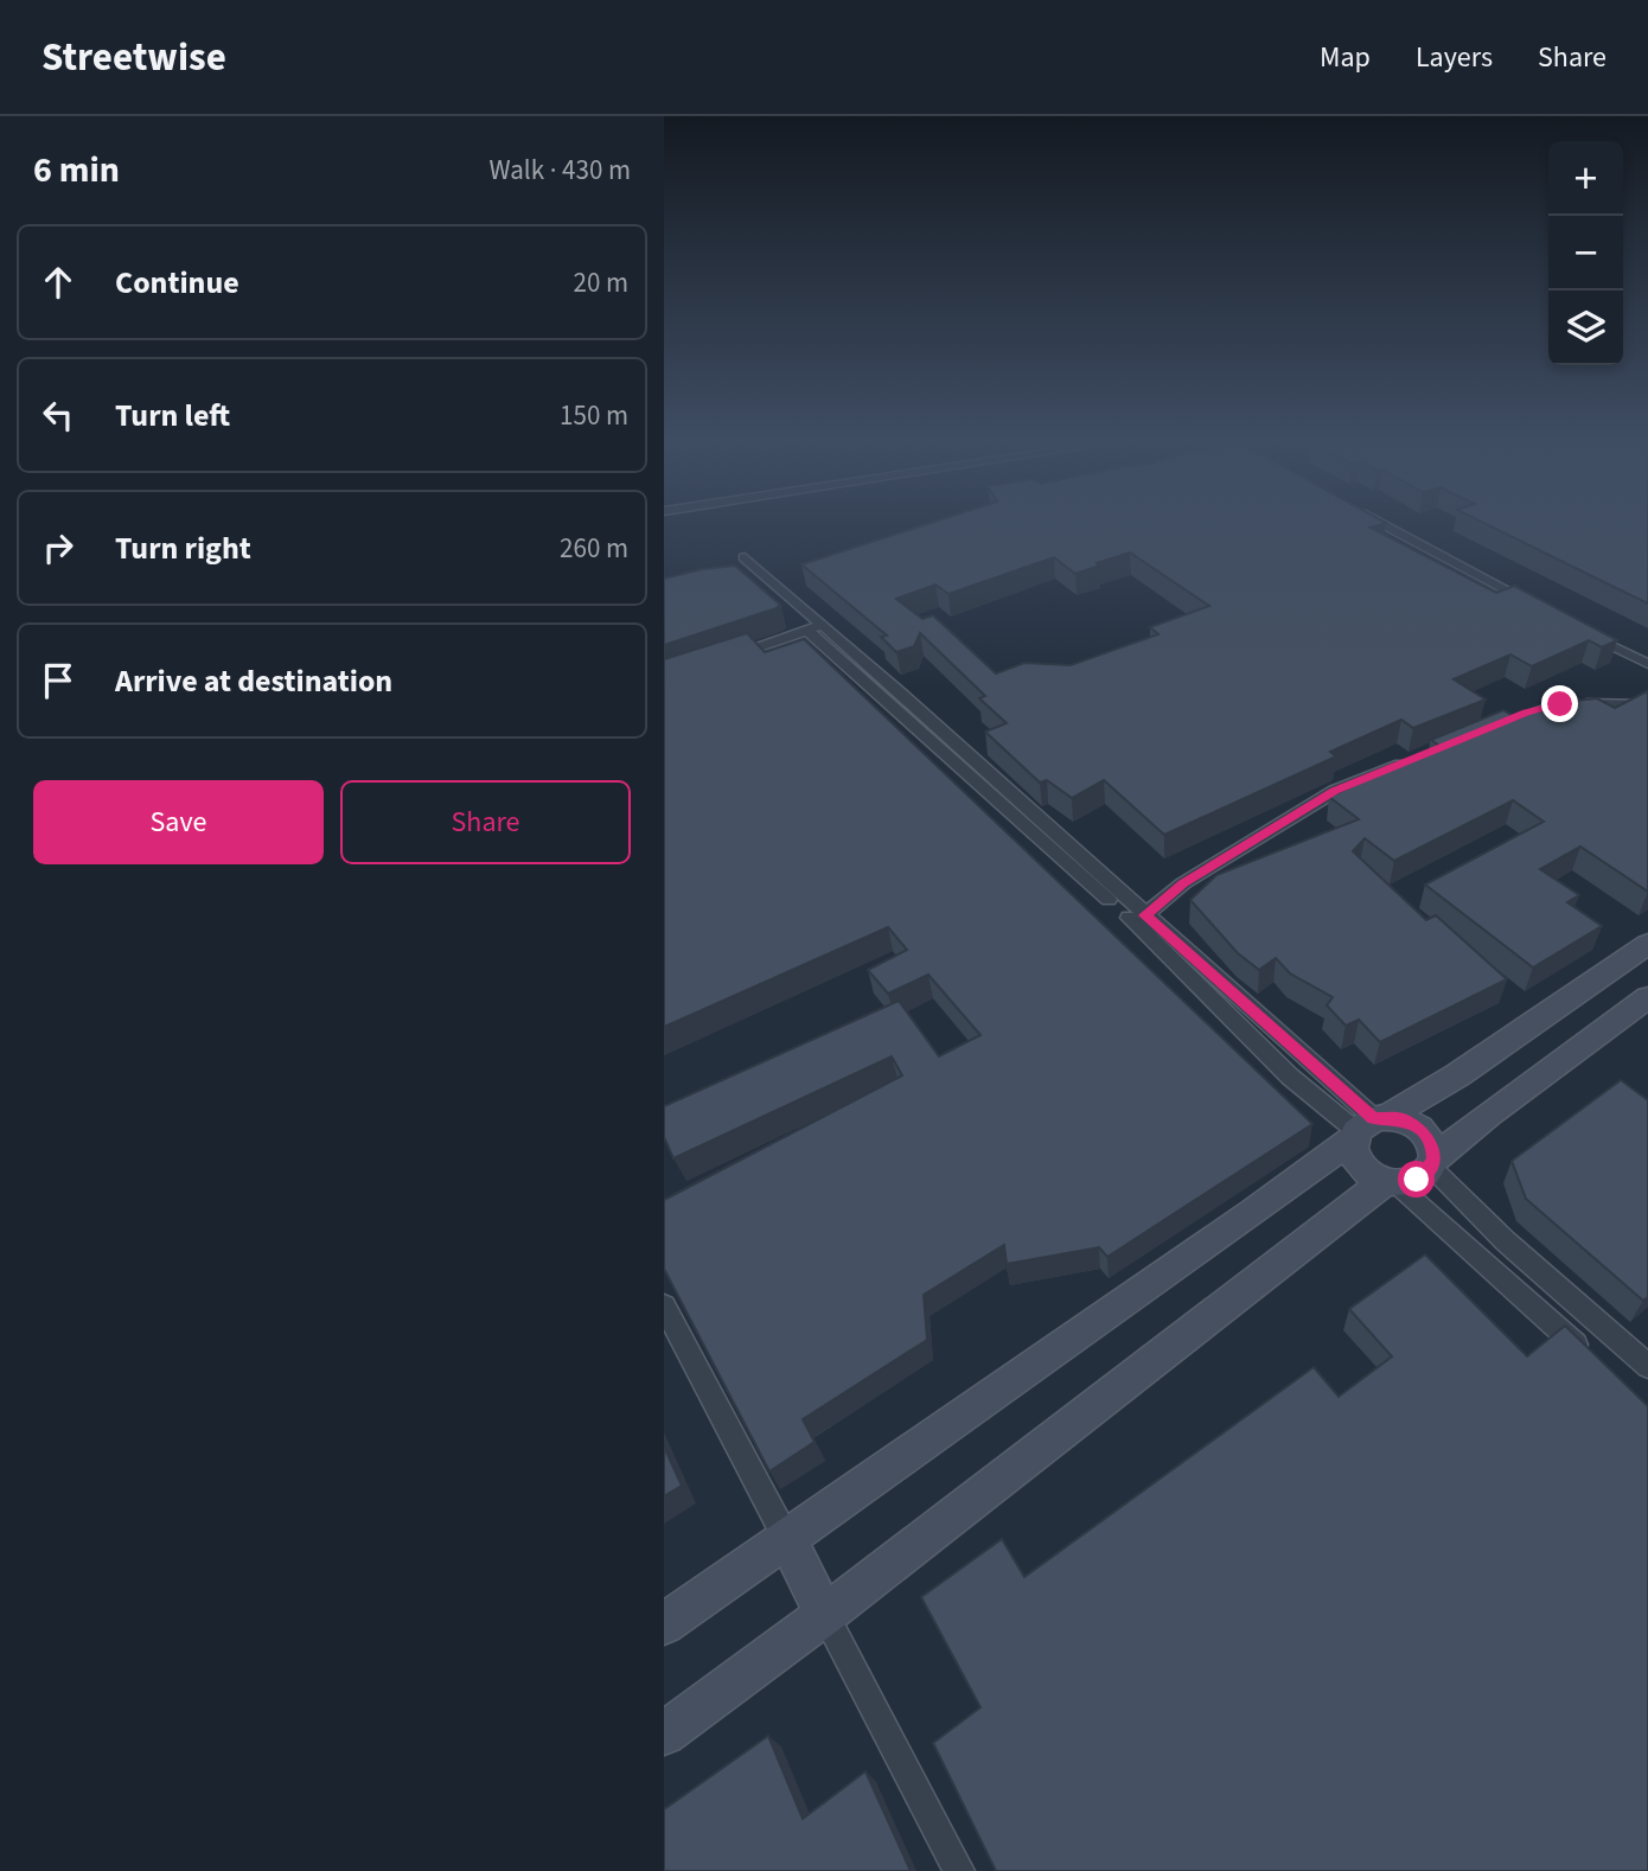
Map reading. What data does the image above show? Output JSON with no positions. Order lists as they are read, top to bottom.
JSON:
{
  "page": {
    "header": "Streetwise",
    "nav": ["Map", "Layers", "Share"],
    "heading": ["6 min", "Walk · 430 m"],
    "map_buttons": ["+", "−"],
    "list": [
      ["Continue", "20 m"],
      ["Turn left", "150 m"],
      ["Turn right", "260 m"],
      "Arrive at destination"
    ],
    "buttons": ["Save", "Share"]
  }
}
